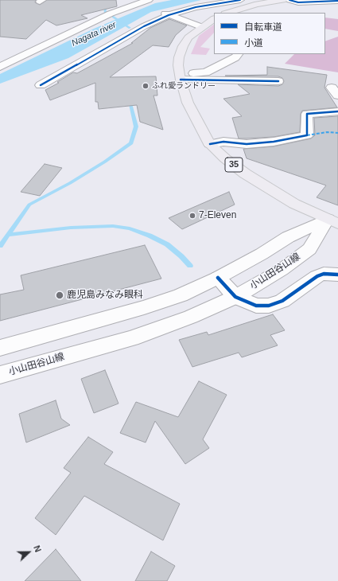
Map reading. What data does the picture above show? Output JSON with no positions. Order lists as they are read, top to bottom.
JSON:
{
  "streets": {
    "main road": ["35"],
    "street": ["小山田谷山線"]
  },
  "crossings": [
    ["35", "小山田谷山線"]
  ],
  "water": ["Nagata river"],
  "places": ["ふれ愛ランドリー", "7-Eleven", "鹿児島みなみ眼科"],
  "legend": ["自転車道", "小道"],
  "north": "right"
}
